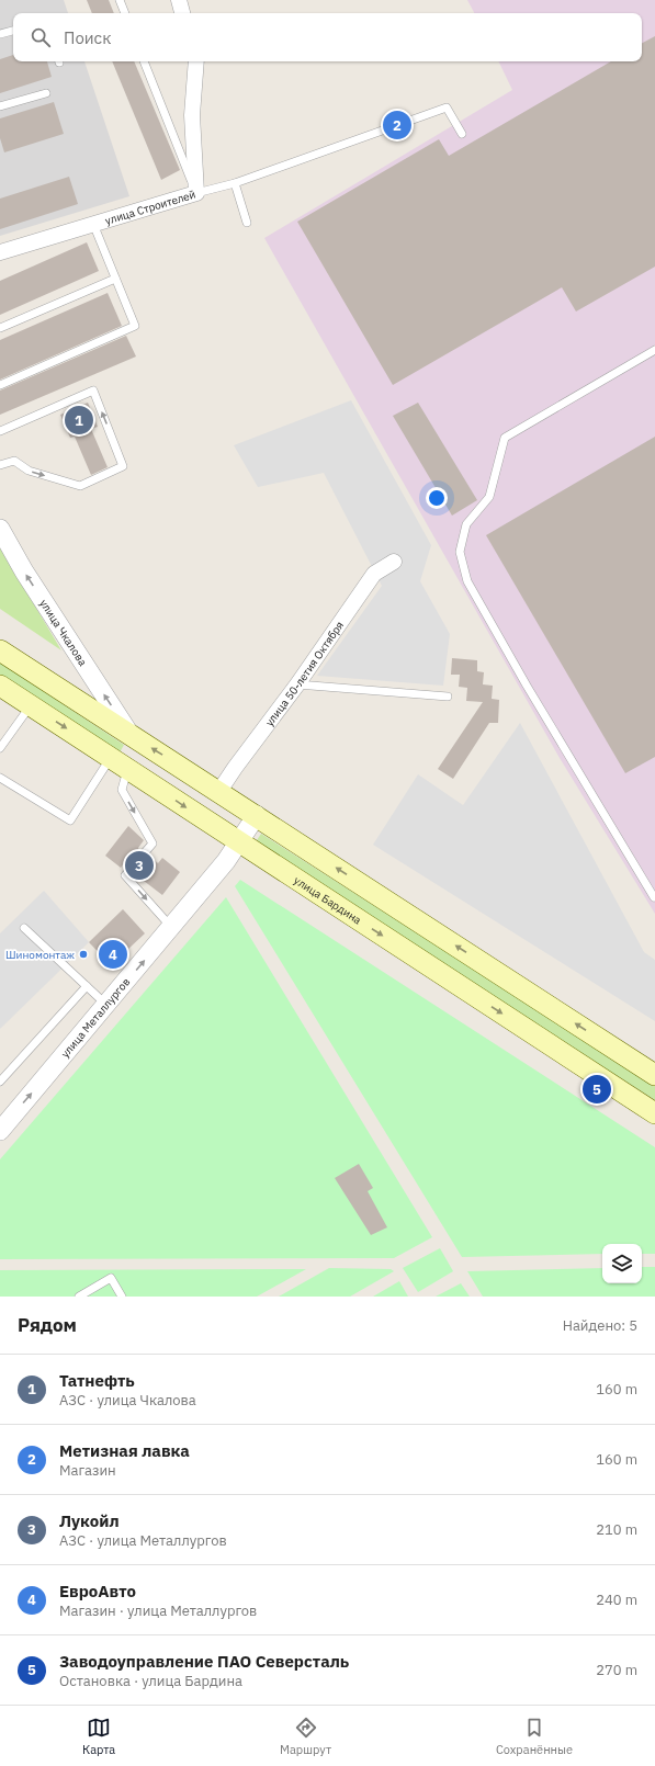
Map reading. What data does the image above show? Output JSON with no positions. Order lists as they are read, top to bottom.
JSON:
{
  "streets": {
    "main road": ["улица Бардина"],
    "street": [
      "улица Строителей",
      "улица Чкалова",
      "улица 50-летия Октября",
      "улица Металлургов"
    ]
  },
  "crossings": [
    ["улица Бардина", "улица Металлургов"]
  ],
  "one_way": ["улица Чкалова", "улица Металлургов"],
  "places": ["Шиномонтаж"],
  "page": {
    "search": "Поиск",
    "pins": [
      "2",
      "1",
      "3",
      "4",
      "5"
    ],
    "heading": ["Рядом", "Найдено: 5"],
    "list": [
      {
        "mark": "1",
        "name": "Татнефть",
        "note": "АЗС · улица Чкалова",
        "value": "160 m"
      },
      {
        "mark": "2",
        "name": "Метизная лавка",
        "note": "Магазин",
        "value": "160 m"
      },
      {
        "mark": "3",
        "name": "Лукойл",
        "note": "АЗС · улица Металлургов",
        "value": "210 m"
      },
      {
        "mark": "4",
        "name": "ЕвроАвто",
        "note": "Магазин · улица Металлургов",
        "value": "240 m"
      },
      {
        "mark": "5",
        "name": "Заводоуправление ПАО Северсталь",
        "note": "Остановка · улица Бардина",
        "value": "270 m"
      }
    ],
    "nav": ["Карта", "Маршрут", "Сохранённые"]
  }
}
